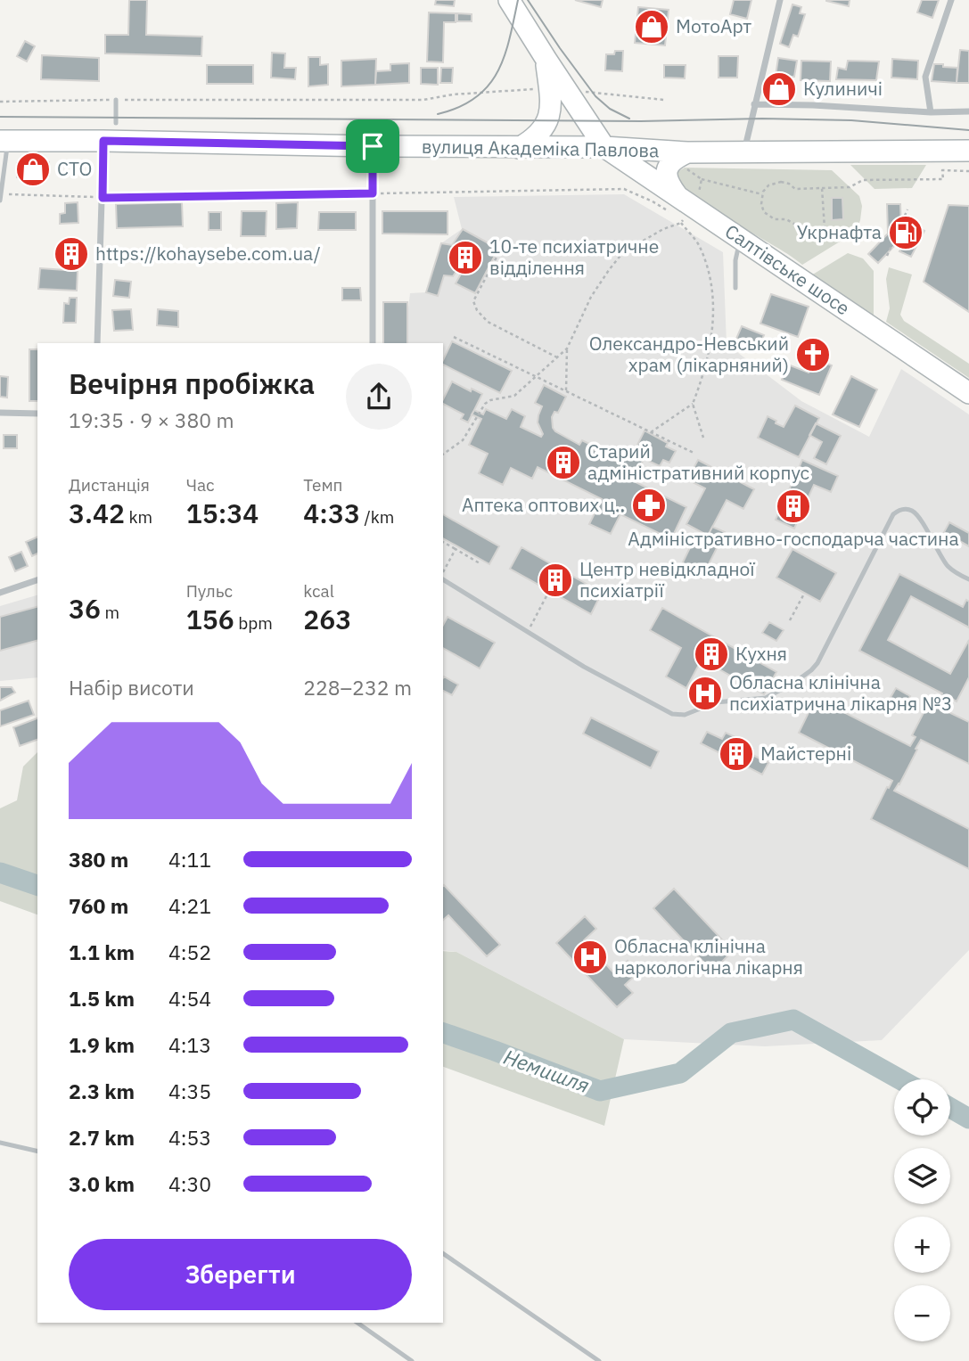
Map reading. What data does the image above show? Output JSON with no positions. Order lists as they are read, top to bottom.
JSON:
{
  "streets": {
    "main road": ["вулиця Академіка Павлова", "Салтівське шосе"]
  },
  "crossings": [
    ["вулиця Академіка Павлова", "Салтівське шосе"]
  ],
  "water": ["Немишля"],
  "places": {
    "shop": ["МотоАрт", "Кулиничі", "СТО"],
    "fuel station": ["Укрнафта"],
    "building": [
      "https://kohaysebe.com.ua/",
      "10-те психіатричне відділення",
      "Старий адміністративний корпус",
      "Адміністративно-господарча частина",
      "Центр невідкладної психіатрії",
      "Кухня",
      "Майстерні"
    ],
    "church": ["Олександро-Невський храм (лікарняний)"],
    "pharmacy": ["Аптека оптових ц‥"],
    "hospital": ["Обласна клінічна психіатрична лікарня №3", "Обласна клінічна наркологічна лікарня"]
  },
  "page": {
    "heading": ["Вечірня пробіжка", "19:35 · 9 × 380 m"],
    "stats": [
      ["Дистанція", "3.42 km"],
      ["Час", "15:34"],
      ["Темп", "4:33 /km"],
      ["36 m"],
      ["Пульс", "156 bpm"],
      ["kcal", "263"]
    ],
    "chart": ["Набір висоти", "228–232 m"],
    "list": [
      {
        "name": "380 m",
        "note": "4:11"
      },
      {
        "name": "760 m",
        "note": "4:21"
      },
      {
        "name": "1.1 km",
        "note": "4:52"
      },
      {
        "name": "1.5 km",
        "note": "4:54"
      },
      {
        "name": "1.9 km",
        "note": "4:13"
      },
      {
        "name": "2.3 km",
        "note": "4:35"
      },
      {
        "name": "2.7 km",
        "note": "4:53"
      },
      {
        "name": "3.0 km",
        "note": "4:30"
      }
    ],
    "map_buttons": ["+", "−"],
    "buttons": "Зберегти"
  }
}
